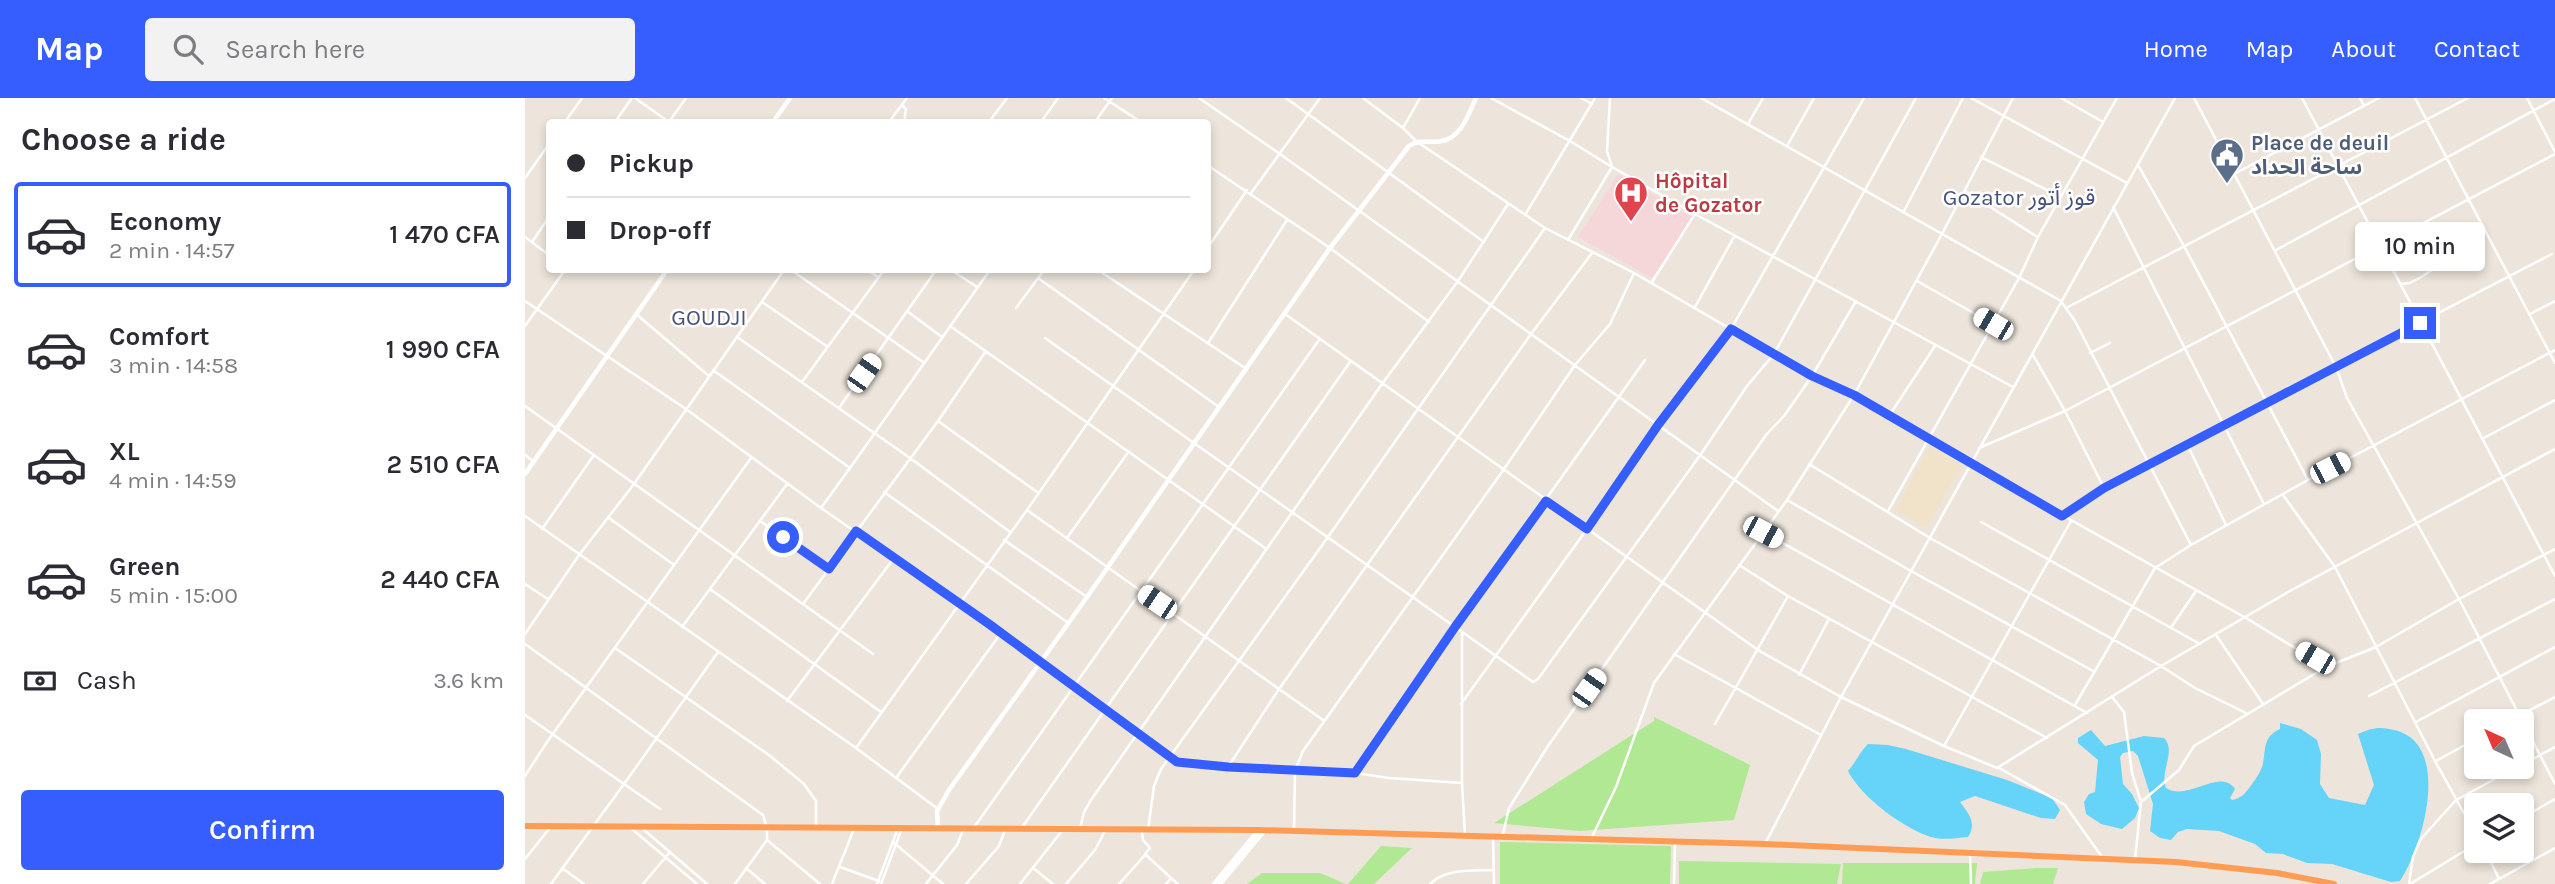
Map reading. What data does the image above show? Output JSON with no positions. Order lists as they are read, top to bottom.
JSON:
{
  "districts": ["Gozator قوز أتور", "GOUDJI"],
  "places": {
    "public building": ["Place de deuil ساحة الحداد"],
    "hospital": ["Hôpital de Gozator"]
  },
  "north": "top left",
  "page": {
    "header": "Map",
    "search": "Search here",
    "nav": [
      "Home",
      "Map",
      "About",
      "Contact"
    ],
    "heading": "Choose a ride",
    "banner": ["Pickup", "Drop-off"],
    "list": [
      {
        "name": "Economy",
        "note": "2 min · 14:57",
        "value": "1 470 CFA"
      },
      {
        "name": "Comfort",
        "note": "3 min · 14:58",
        "value": "1 990 CFA"
      },
      {
        "name": "XL",
        "note": "4 min · 14:59",
        "value": "2 510 CFA"
      },
      {
        "name": "Green",
        "note": "5 min · 15:00",
        "value": "2 440 CFA"
      }
    ],
    "bubble": "10 min",
    "pay": ["Cash", "3.6 km"],
    "buttons": "Confirm"
  }
}
